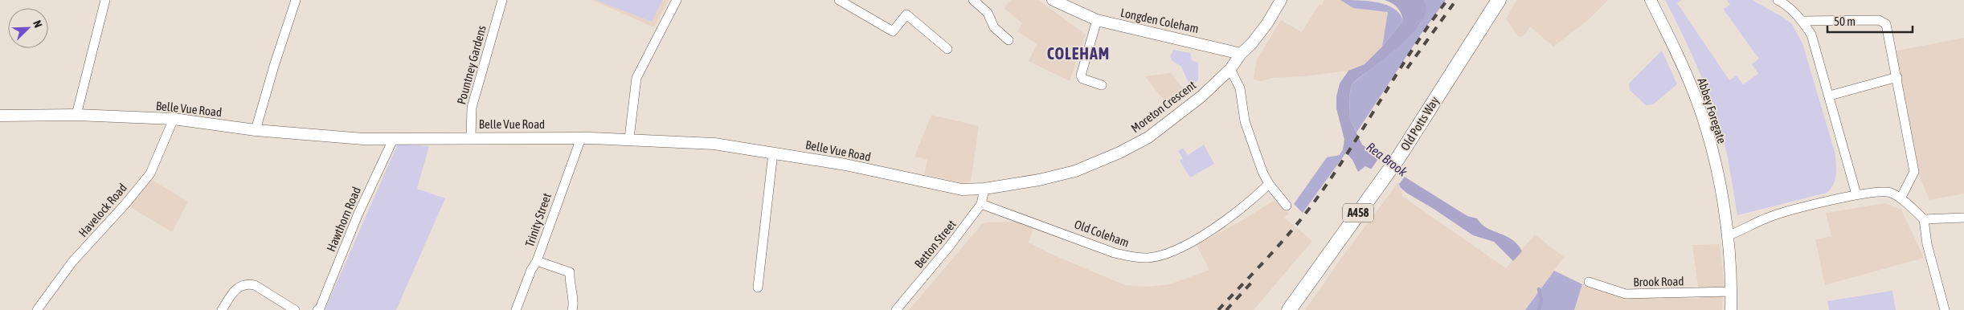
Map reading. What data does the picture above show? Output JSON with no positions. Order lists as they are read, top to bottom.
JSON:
{
  "streets": {
    "main road": ["Old Potts Way", "A458"],
    "street": [
      "Longden Coleham",
      "Pountney Gardens",
      "Moreton Crescent",
      "Belle Vue Road",
      "Abbey Foregate",
      "Havelock Road",
      "Hawthorn Road",
      "Trinity Street",
      "Old Coleham",
      "Betton Street",
      "Brook Road"
    ]
  },
  "crossings": [
    ["Longden Coleham", "Moreton Crescent"],
    ["Pountney Gardens", "Belle Vue Road"],
    ["Moreton Crescent", "Belle Vue Road"],
    ["Belle Vue Road", "Havelock Road"],
    ["Belle Vue Road", "Hawthorn Road"],
    ["Belle Vue Road", "Trinity Street"],
    ["Belle Vue Road", "Betton Street"],
    ["Abbey Foregate", "Brook Road"],
    ["Old Coleham", "Betton Street"]
  ],
  "districts": ["COLEHAM"],
  "water": ["Rea Brook"],
  "scale_bar": "50 m",
  "north": "top right"
}
